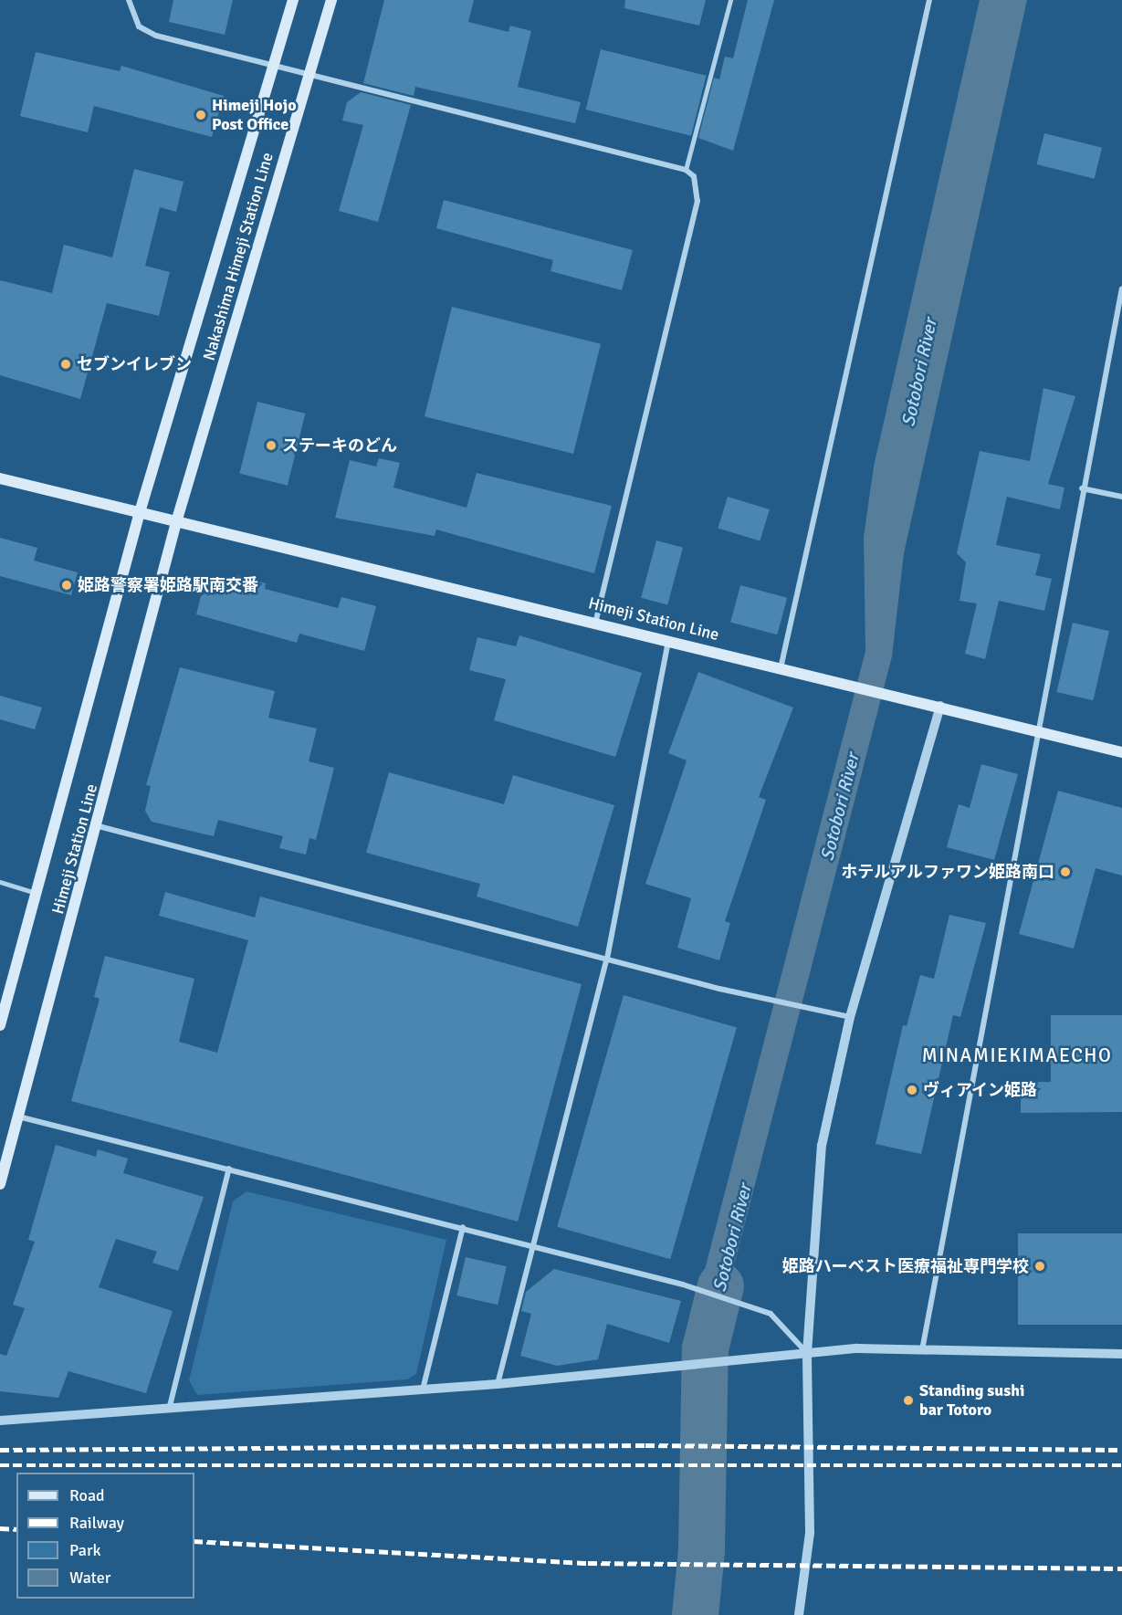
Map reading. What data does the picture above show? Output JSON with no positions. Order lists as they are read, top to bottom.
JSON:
{
  "streets": {
    "main road": ["Nakashima Himeji Station Line", "Himeji Station Line"]
  },
  "crossings": [
    ["Nakashima Himeji Station Line", "Himeji Station Line"]
  ],
  "districts": ["MINAMIEKIMAECHO"],
  "water": ["Sotobori River"],
  "places": [
    "Himeji Hojo Post Office",
    "セブンイレブン",
    "ステーキのどん",
    "姫路警察署姫路駅南交番",
    "ホテルアルファワン姫路南口",
    "ヴィアイン姫路",
    "姫路ハーベスト医療福祉専門学校",
    "Standing sushi bar Totoro"
  ],
  "legend": [
    "Road",
    "Railway",
    "Park",
    "Water"
  ]
}
